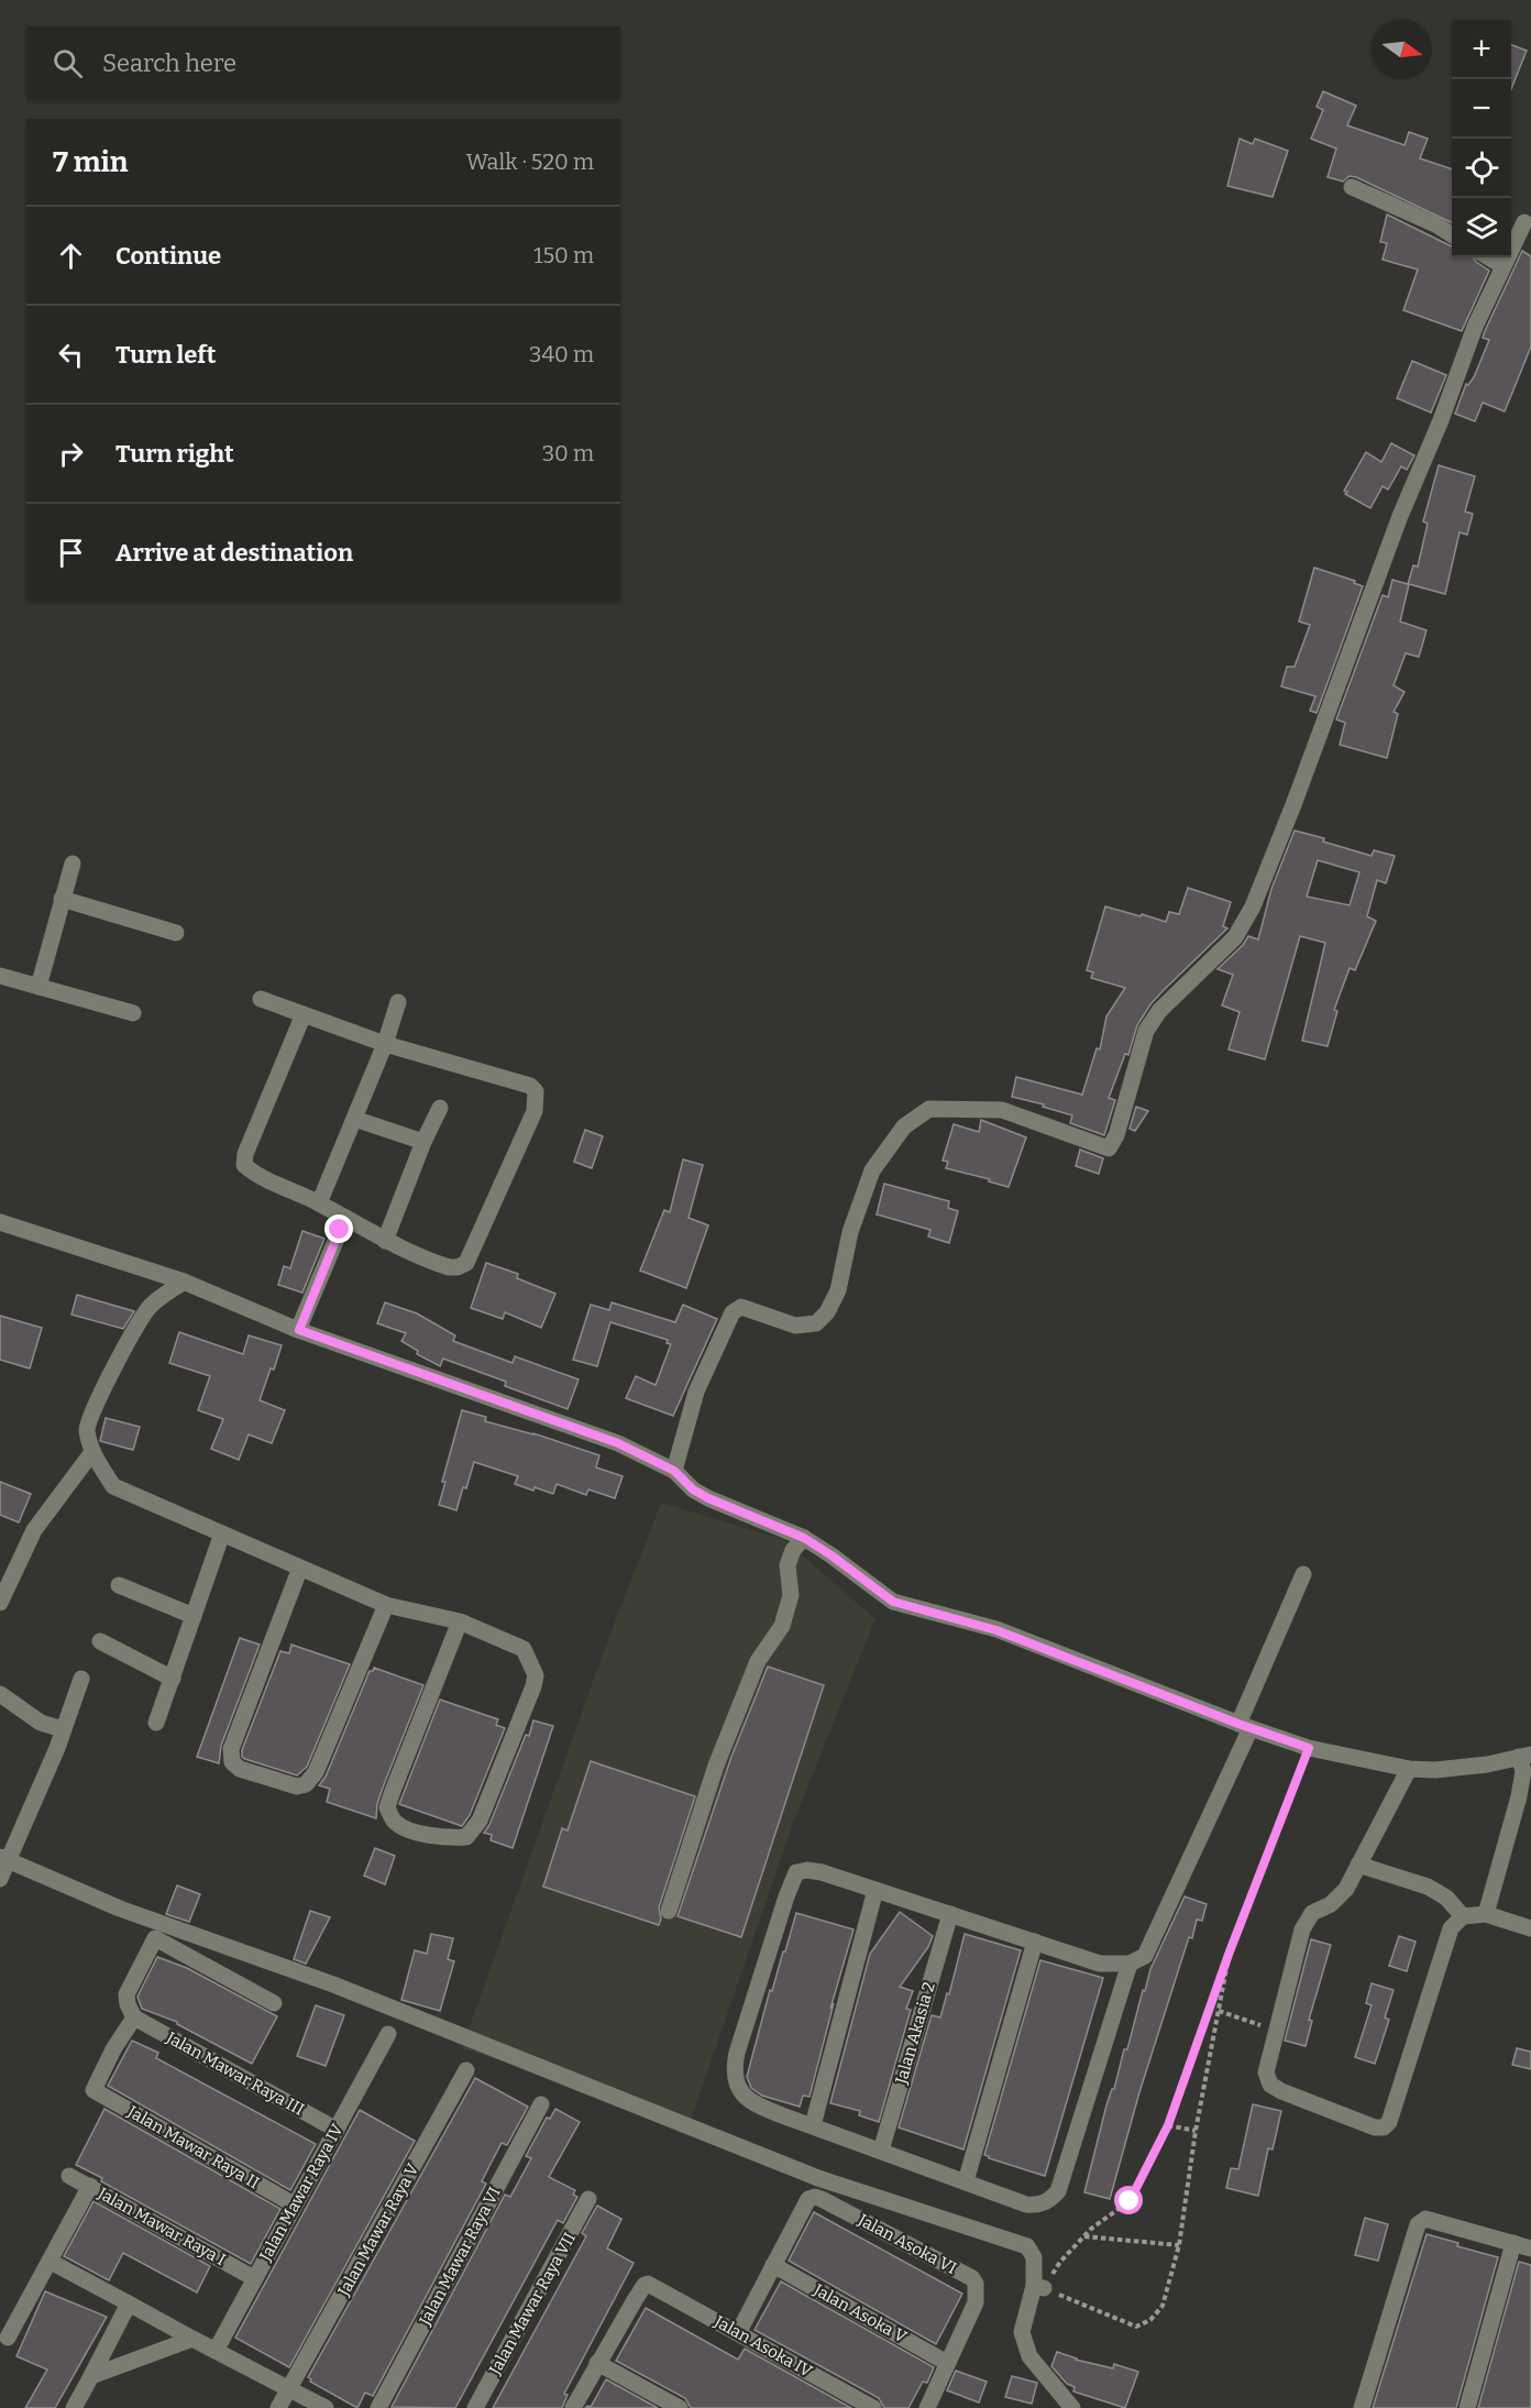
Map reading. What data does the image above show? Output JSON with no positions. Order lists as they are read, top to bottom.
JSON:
{
  "streets": {
    "street": [
      "Jalan Akasia 2",
      "Jalan Mawar Raya III",
      "Jalan Mawar Raya II",
      "Jalan Mawar Raya IV",
      "Jalan Mawar Raya I",
      "Jalan Mawar Raya V",
      "Jalan Asoka VI",
      "Jalan Mawar Raya VI",
      "Jalan Mawar Raya VII",
      "Jalan Asoka V",
      "Jalan Asoka IV"
    ]
  },
  "crossings": [
    ["Jalan Mawar Raya III", "Jalan Mawar Raya II"],
    ["Jalan Mawar Raya III", "Jalan Mawar Raya IV"],
    ["Jalan Mawar Raya II", "Jalan Mawar Raya IV"],
    ["Jalan Mawar Raya IV", "Jalan Mawar Raya I"],
    ["Jalan Asoka VI", "Jalan Asoka V"]
  ],
  "north": "right",
  "page": {
    "map_buttons": ["+", "−"],
    "search": "Search here",
    "heading": ["7 min", "Walk · 520 m"],
    "list": [
      ["Continue", "150 m"],
      ["Turn left", "340 m"],
      ["Turn right", "30 m"],
      "Arrive at destination"
    ]
  }
}
